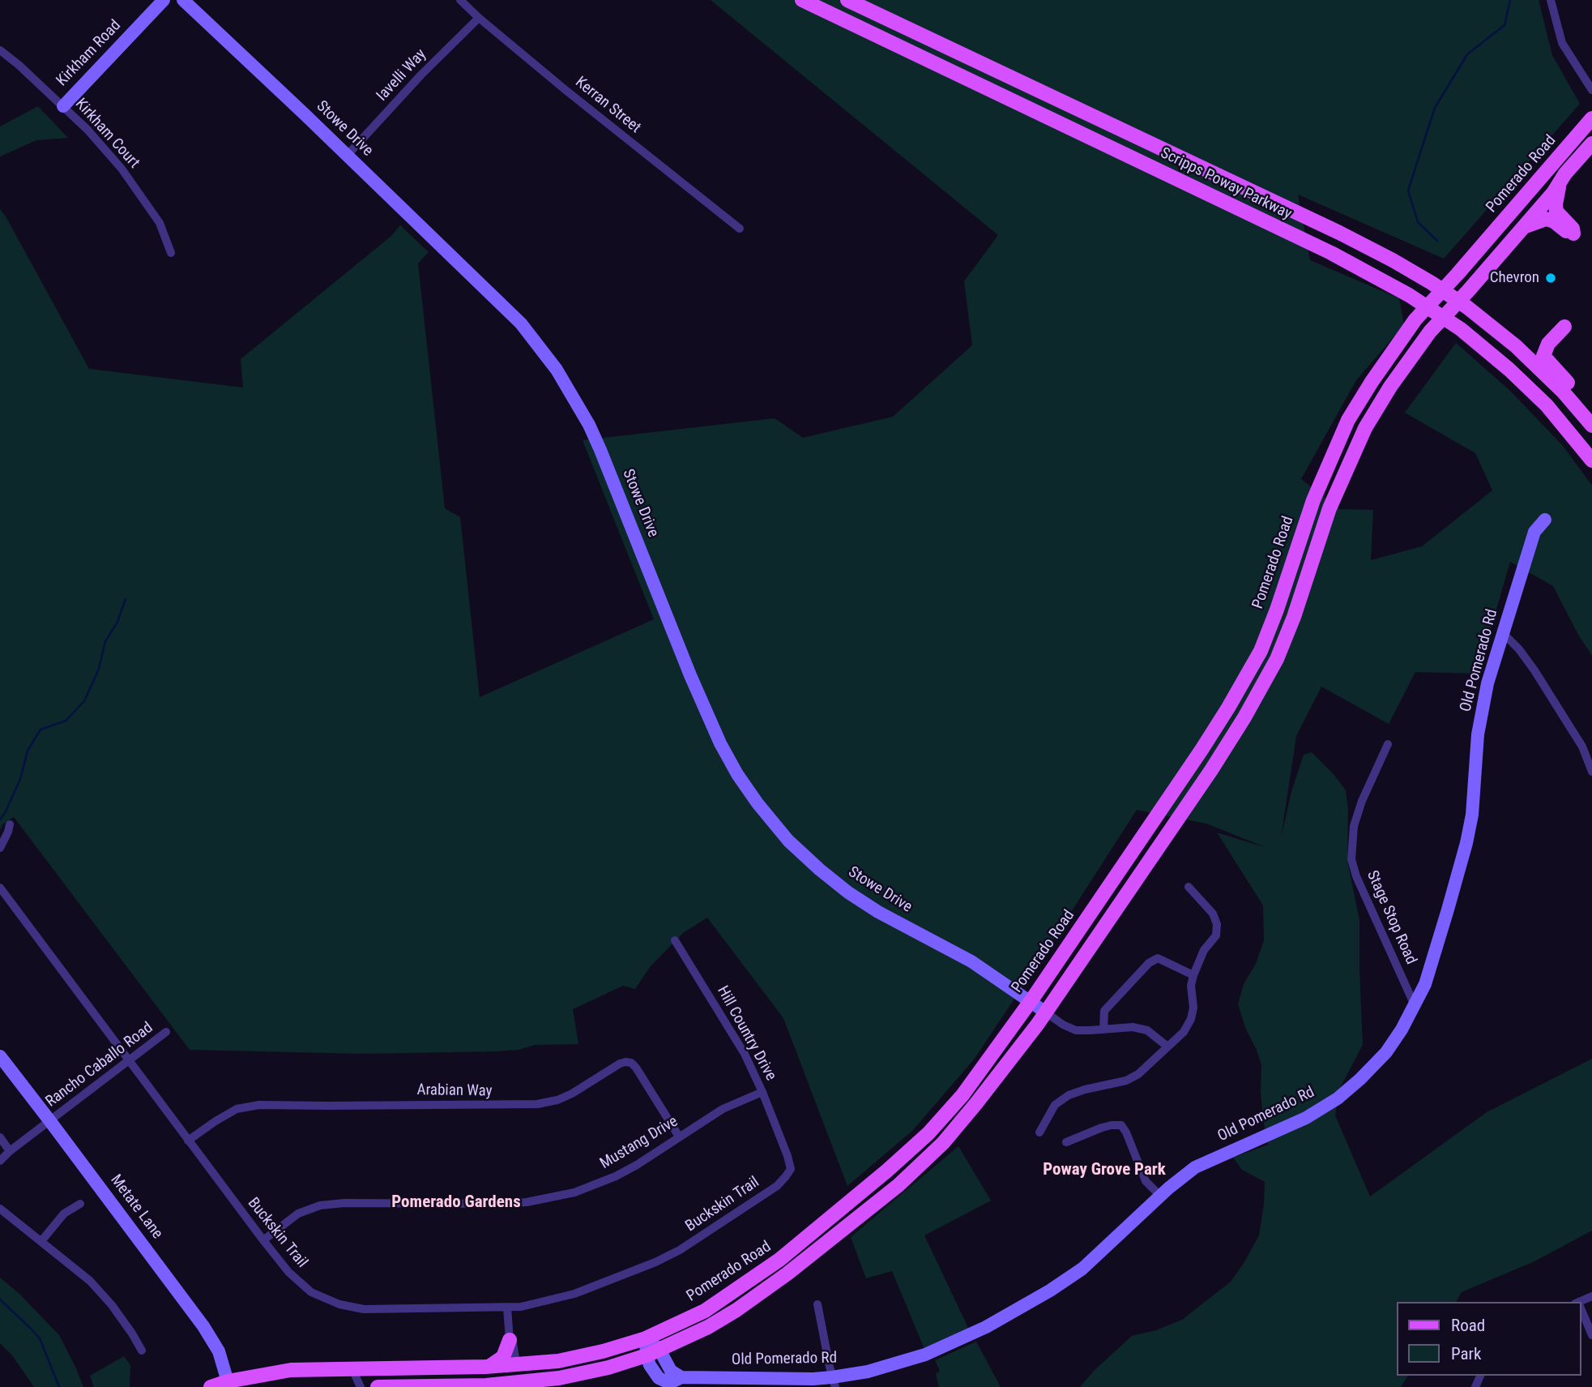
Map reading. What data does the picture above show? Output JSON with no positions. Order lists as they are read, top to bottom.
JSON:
{
  "streets": {
    "main road": ["Pomerado Road", "Scripps Poway Parkway"],
    "street": [
      "Kirkham Road",
      "Iavelli Way",
      "Kerran Street",
      "Stowe Drive",
      "Kirkham Court",
      "Old Pomerado Rd",
      "Stage Stop Road",
      "Hill Country Drive",
      "Rancho Caballo Road",
      "Arabian Way",
      "Mustang Drive",
      "Buckskin Trail",
      "Metate Lane"
    ]
  },
  "crossings": [
    ["Kirkham Road", "Kirkham Court"],
    ["Iavelli Way", "Kerran Street"],
    ["Iavelli Way", "Stowe Drive"],
    ["Stowe Drive", "Pomerado Road"],
    ["Pomerado Road", "Scripps Poway Parkway"],
    ["Pomerado Road", "Old Pomerado Rd"],
    ["Pomerado Road", "Metate Lane"],
    ["Old Pomerado Rd", "Stage Stop Road"],
    ["Hill Country Drive", "Mustang Drive"],
    ["Hill Country Drive", "Buckskin Trail"],
    ["Rancho Caballo Road", "Buckskin Trail"],
    ["Rancho Caballo Road", "Metate Lane"],
    ["Arabian Way", "Mustang Drive"],
    ["Arabian Way", "Buckskin Trail"],
    ["Mustang Drive", "Buckskin Trail"]
  ],
  "districts": ["Poway Grove Park", "Pomerado Gardens"],
  "places": ["Chevron"],
  "legend": ["Road", "Park"]
}
